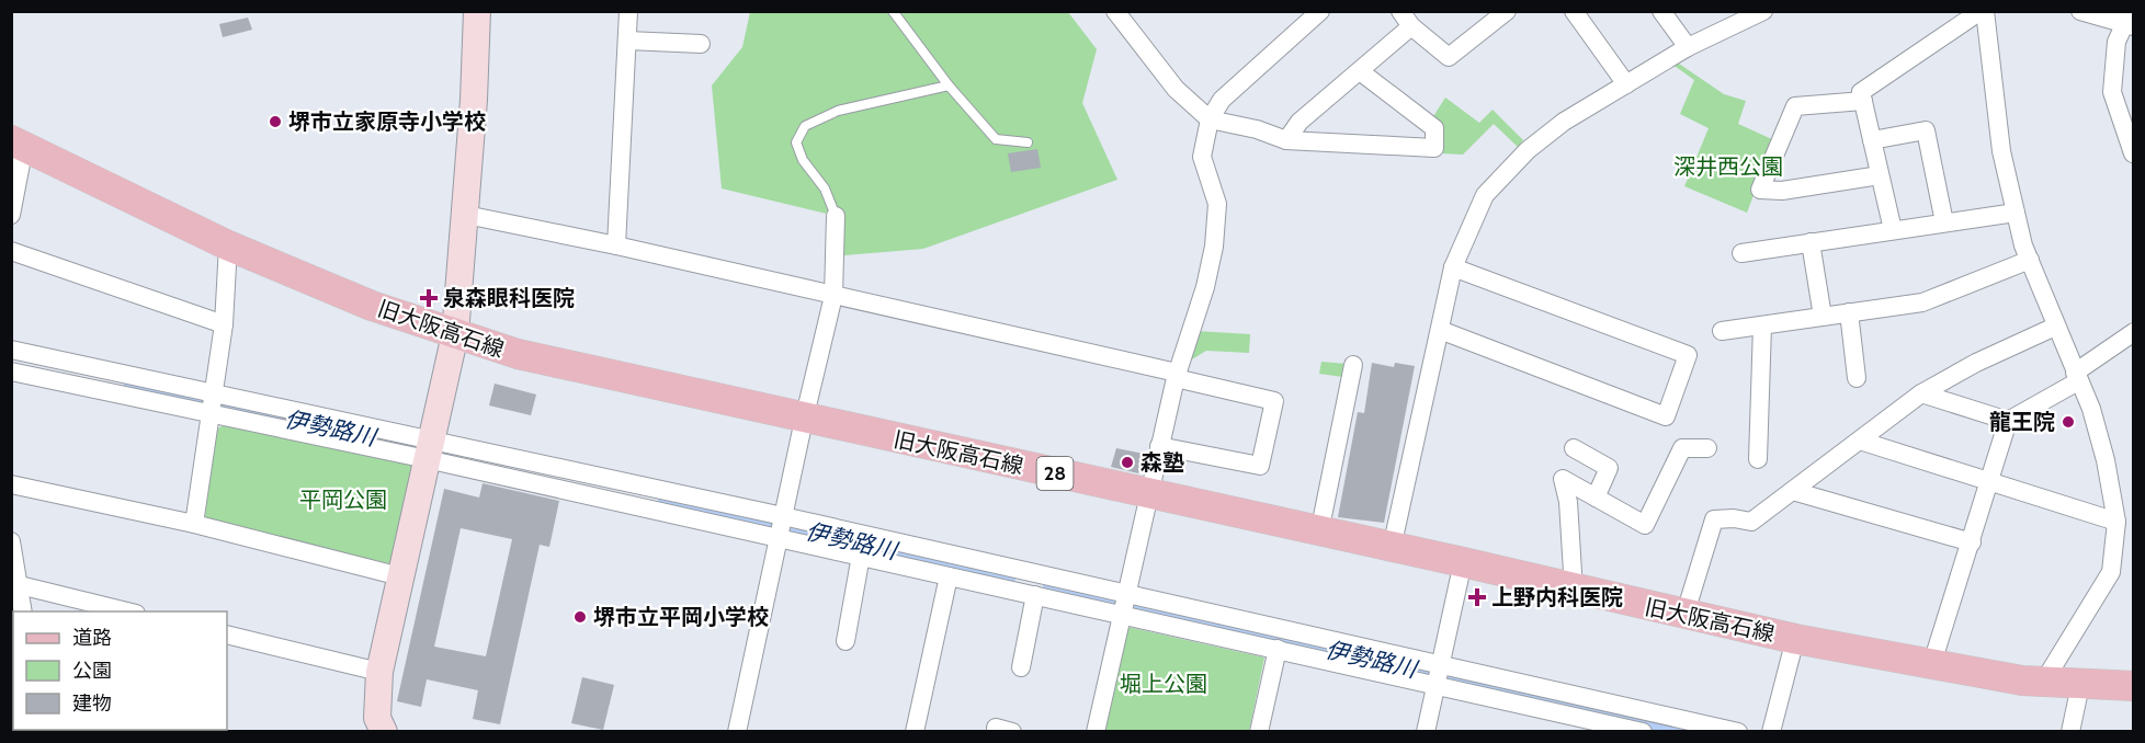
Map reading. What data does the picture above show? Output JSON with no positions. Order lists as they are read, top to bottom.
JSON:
{
  "streets": {
    "main road": ["旧大阪高石線", "28"]
  },
  "water": ["伊勢路川"],
  "parks": ["深井西公園", "平岡公園", "堀上公園"],
  "places": {
    "other": [
      "堺市立家原寺小学校",
      "龍王院",
      "森塾",
      "堺市立平岡小学校"
    ],
    "health": ["泉森眼科医院", "上野内科医院"]
  },
  "legend": ["道路", "公園", "建物"]
}
